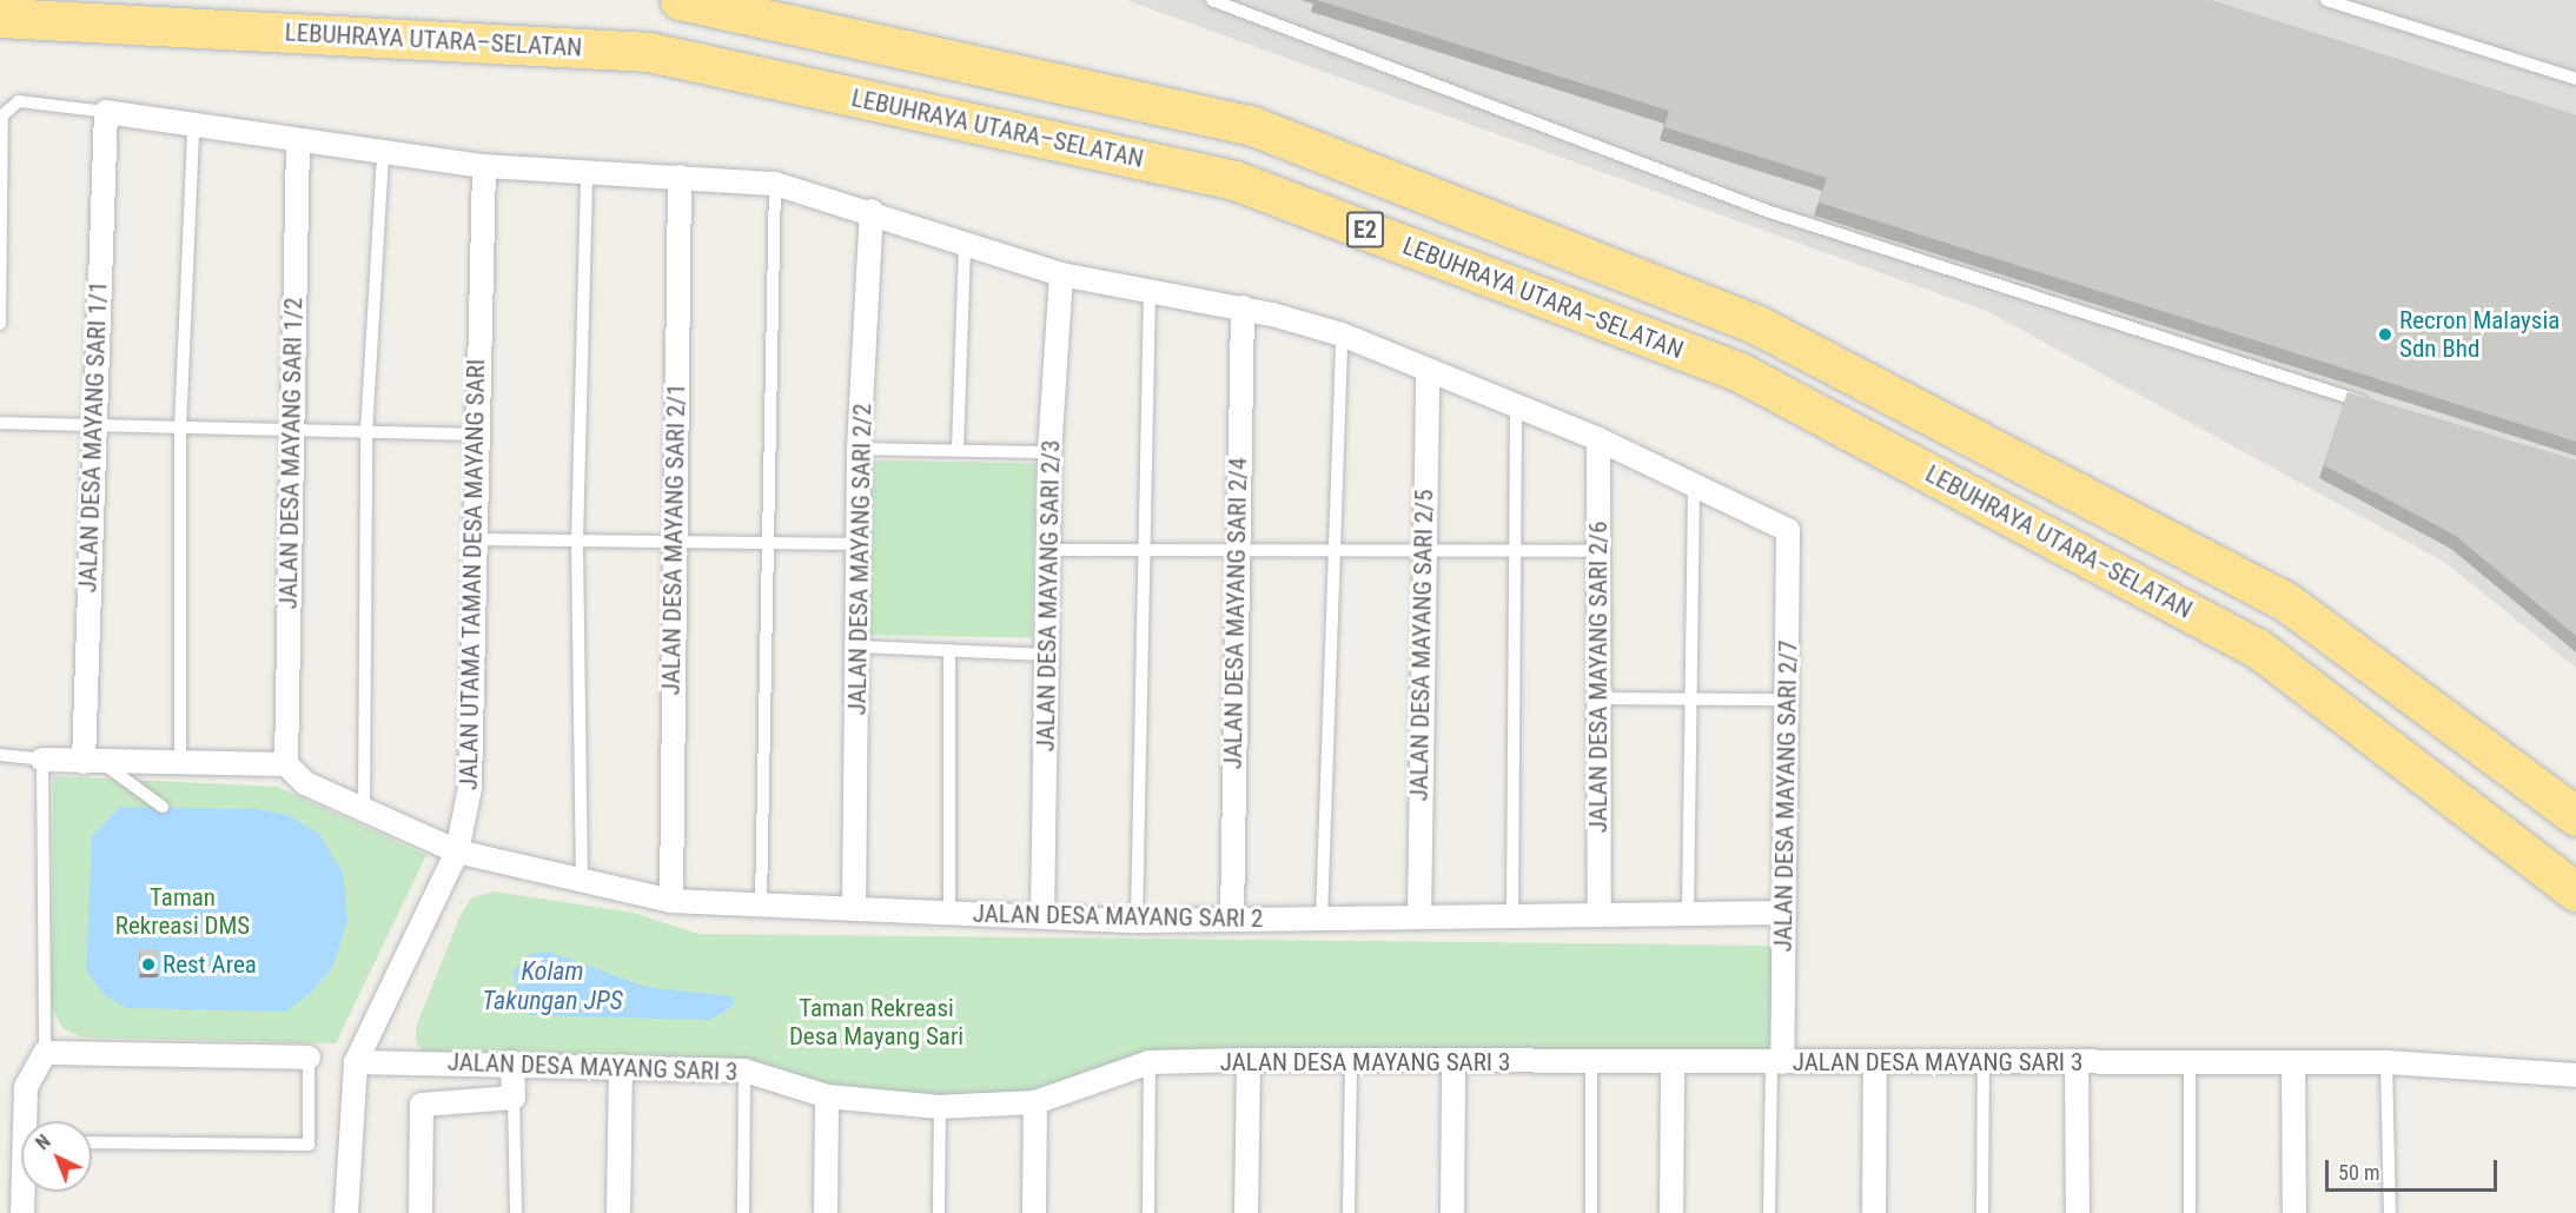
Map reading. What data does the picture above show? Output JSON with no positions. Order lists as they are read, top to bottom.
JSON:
{
  "streets": {
    "highway": ["LEBUHRAYA UTARA–SELATAN", "E2"],
    "street": [
      "JALAN DESA MAYANG SARI 1/1",
      "JALAN DESA MAYANG SARI 1/2",
      "JALAN DESA MAYANG SARI 2/1",
      "JALAN DESA MAYANG SARI 2/2",
      "JALAN UTAMA TAMAN DESA MAYANG SARI",
      "JALAN DESA MAYANG SARI 2/3",
      "JALAN DESA MAYANG SARI 2/4",
      "JALAN DESA MAYANG SARI 2/5",
      "JALAN DESA MAYANG SARI 2/6",
      "JALAN DESA MAYANG SARI 2/7",
      "JALAN DESA MAYANG SARI 2",
      "JALAN DESA MAYANG SARI 3"
    ]
  },
  "crossings": [
    ["JALAN DESA MAYANG SARI 1/2", "JALAN DESA MAYANG SARI 2"],
    ["JALAN DESA MAYANG SARI 2/1", "JALAN DESA MAYANG SARI 2"],
    ["JALAN DESA MAYANG SARI 2/2", "JALAN DESA MAYANG SARI 2"],
    ["JALAN UTAMA TAMAN DESA MAYANG SARI", "JALAN DESA MAYANG SARI 2"],
    ["JALAN UTAMA TAMAN DESA MAYANG SARI", "JALAN DESA MAYANG SARI 3"],
    ["JALAN DESA MAYANG SARI 2/3", "JALAN DESA MAYANG SARI 2"],
    ["JALAN DESA MAYANG SARI 2/4", "JALAN DESA MAYANG SARI 2"],
    ["JALAN DESA MAYANG SARI 2/5", "JALAN DESA MAYANG SARI 2"],
    ["JALAN DESA MAYANG SARI 2/6", "JALAN DESA MAYANG SARI 2"],
    ["JALAN DESA MAYANG SARI 2/7", "JALAN DESA MAYANG SARI 2"],
    ["JALAN DESA MAYANG SARI 2/7", "JALAN DESA MAYANG SARI 3"]
  ],
  "water": ["Kolam Takungan JPS"],
  "parks": ["Taman Rekreasi DMS", "Taman Rekreasi Desa Mayang Sari"],
  "places": ["Recron Malaysia Sdn Bhd", "Rest Area"],
  "scale_bar": "50 m",
  "north": "top left"
}
